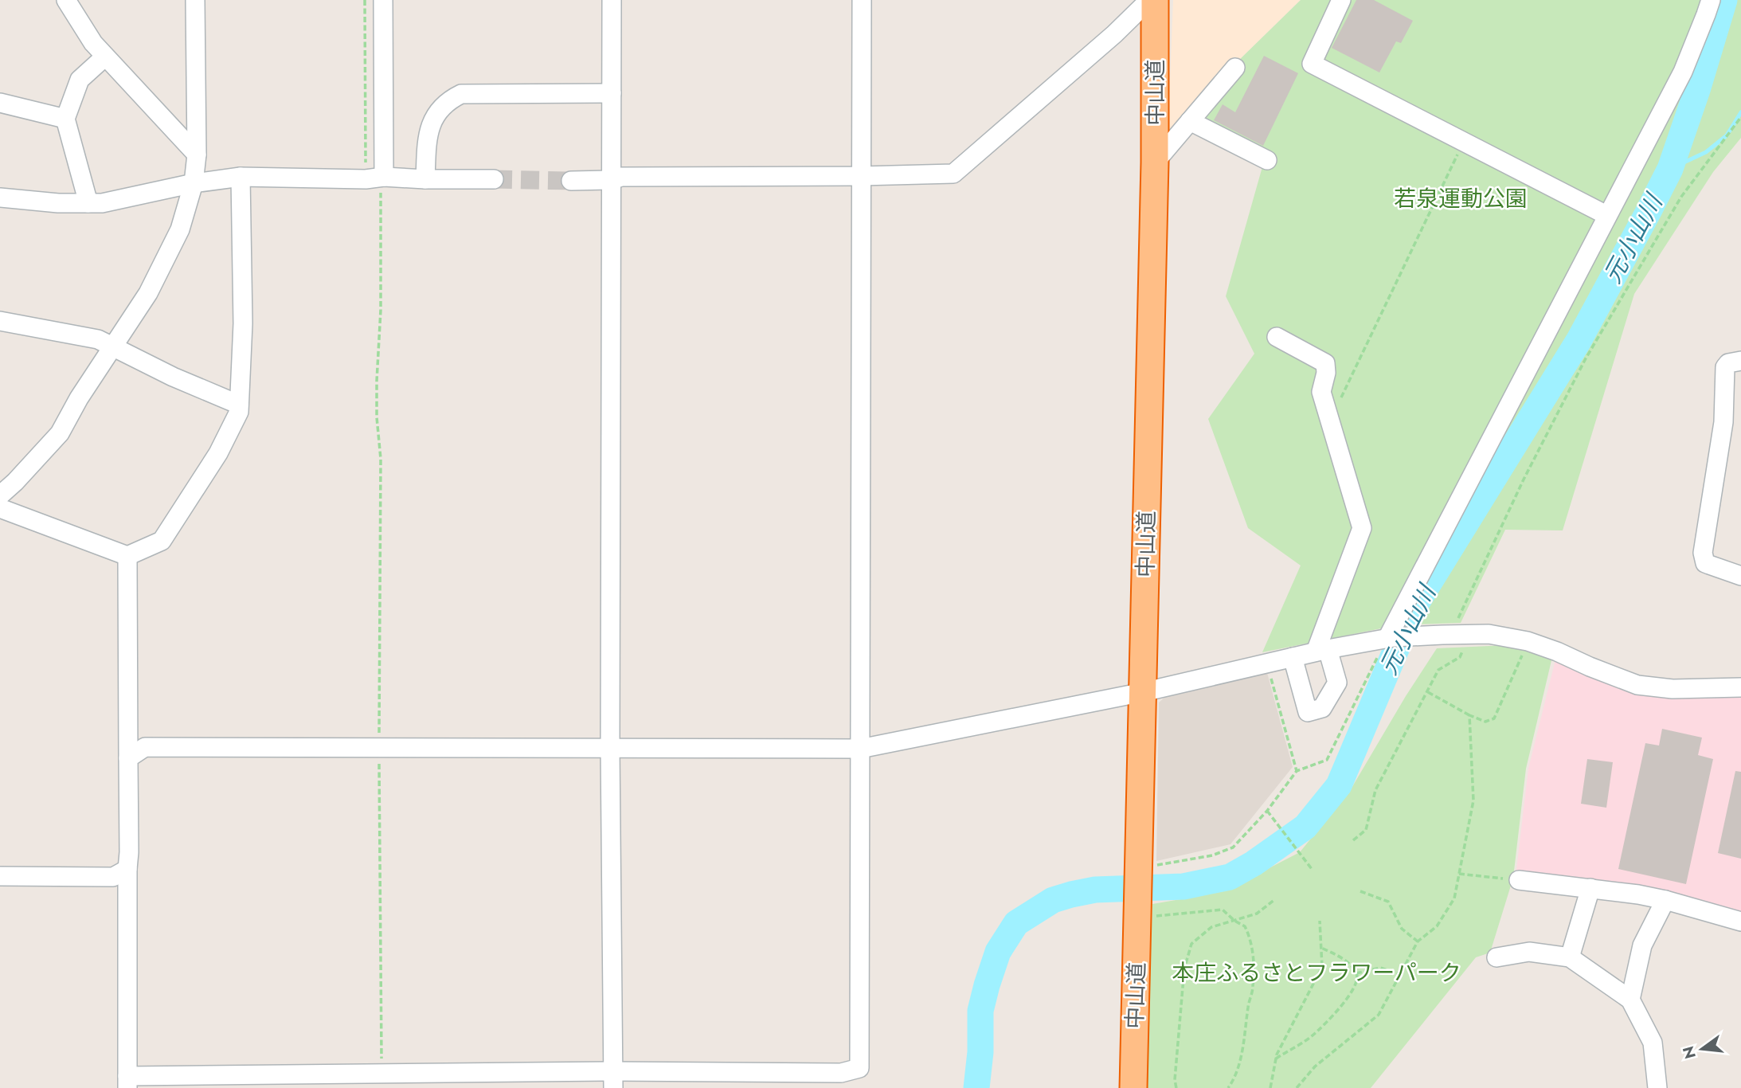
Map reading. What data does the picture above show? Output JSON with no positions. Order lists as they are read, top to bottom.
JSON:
{
  "streets": {
    "highway": ["中山道"]
  },
  "water": ["元小山川"],
  "parks": ["若泉運動公園", "本庄ふるさとフラワーパーク"],
  "north": "left"
}
